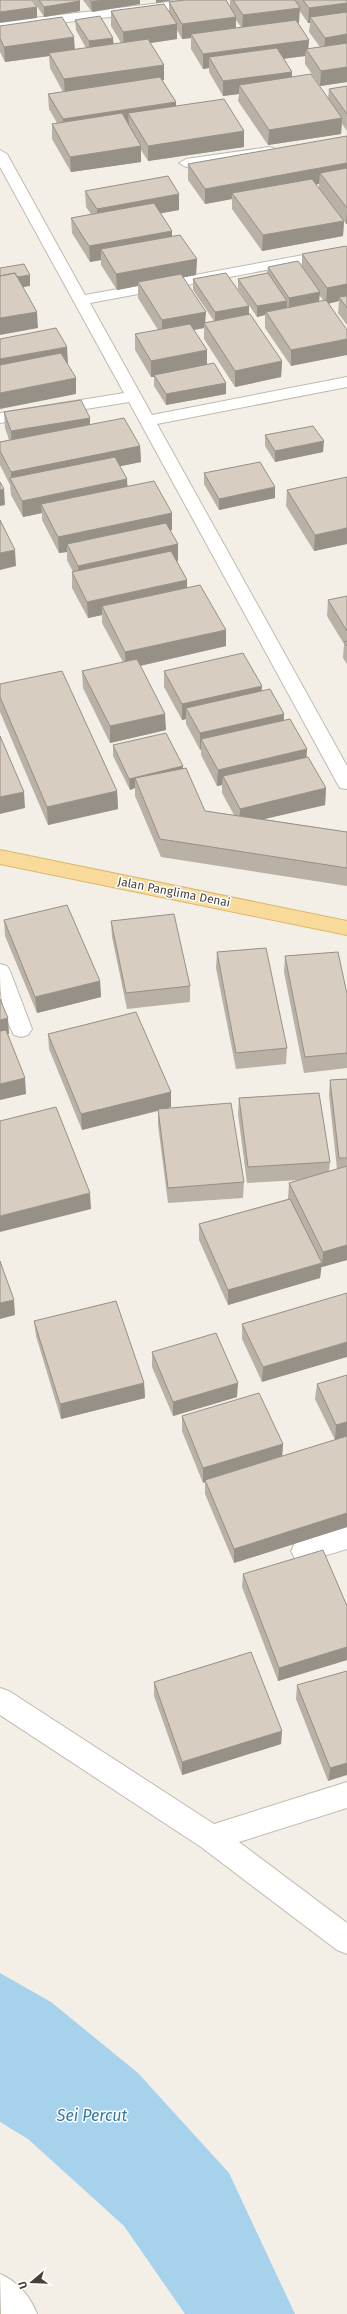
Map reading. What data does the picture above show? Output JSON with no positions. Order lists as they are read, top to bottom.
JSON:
{
  "streets": {
    "main road": ["Jalan Panglima Denai"]
  },
  "water": ["Sei Percut"],
  "north": "left"
}
